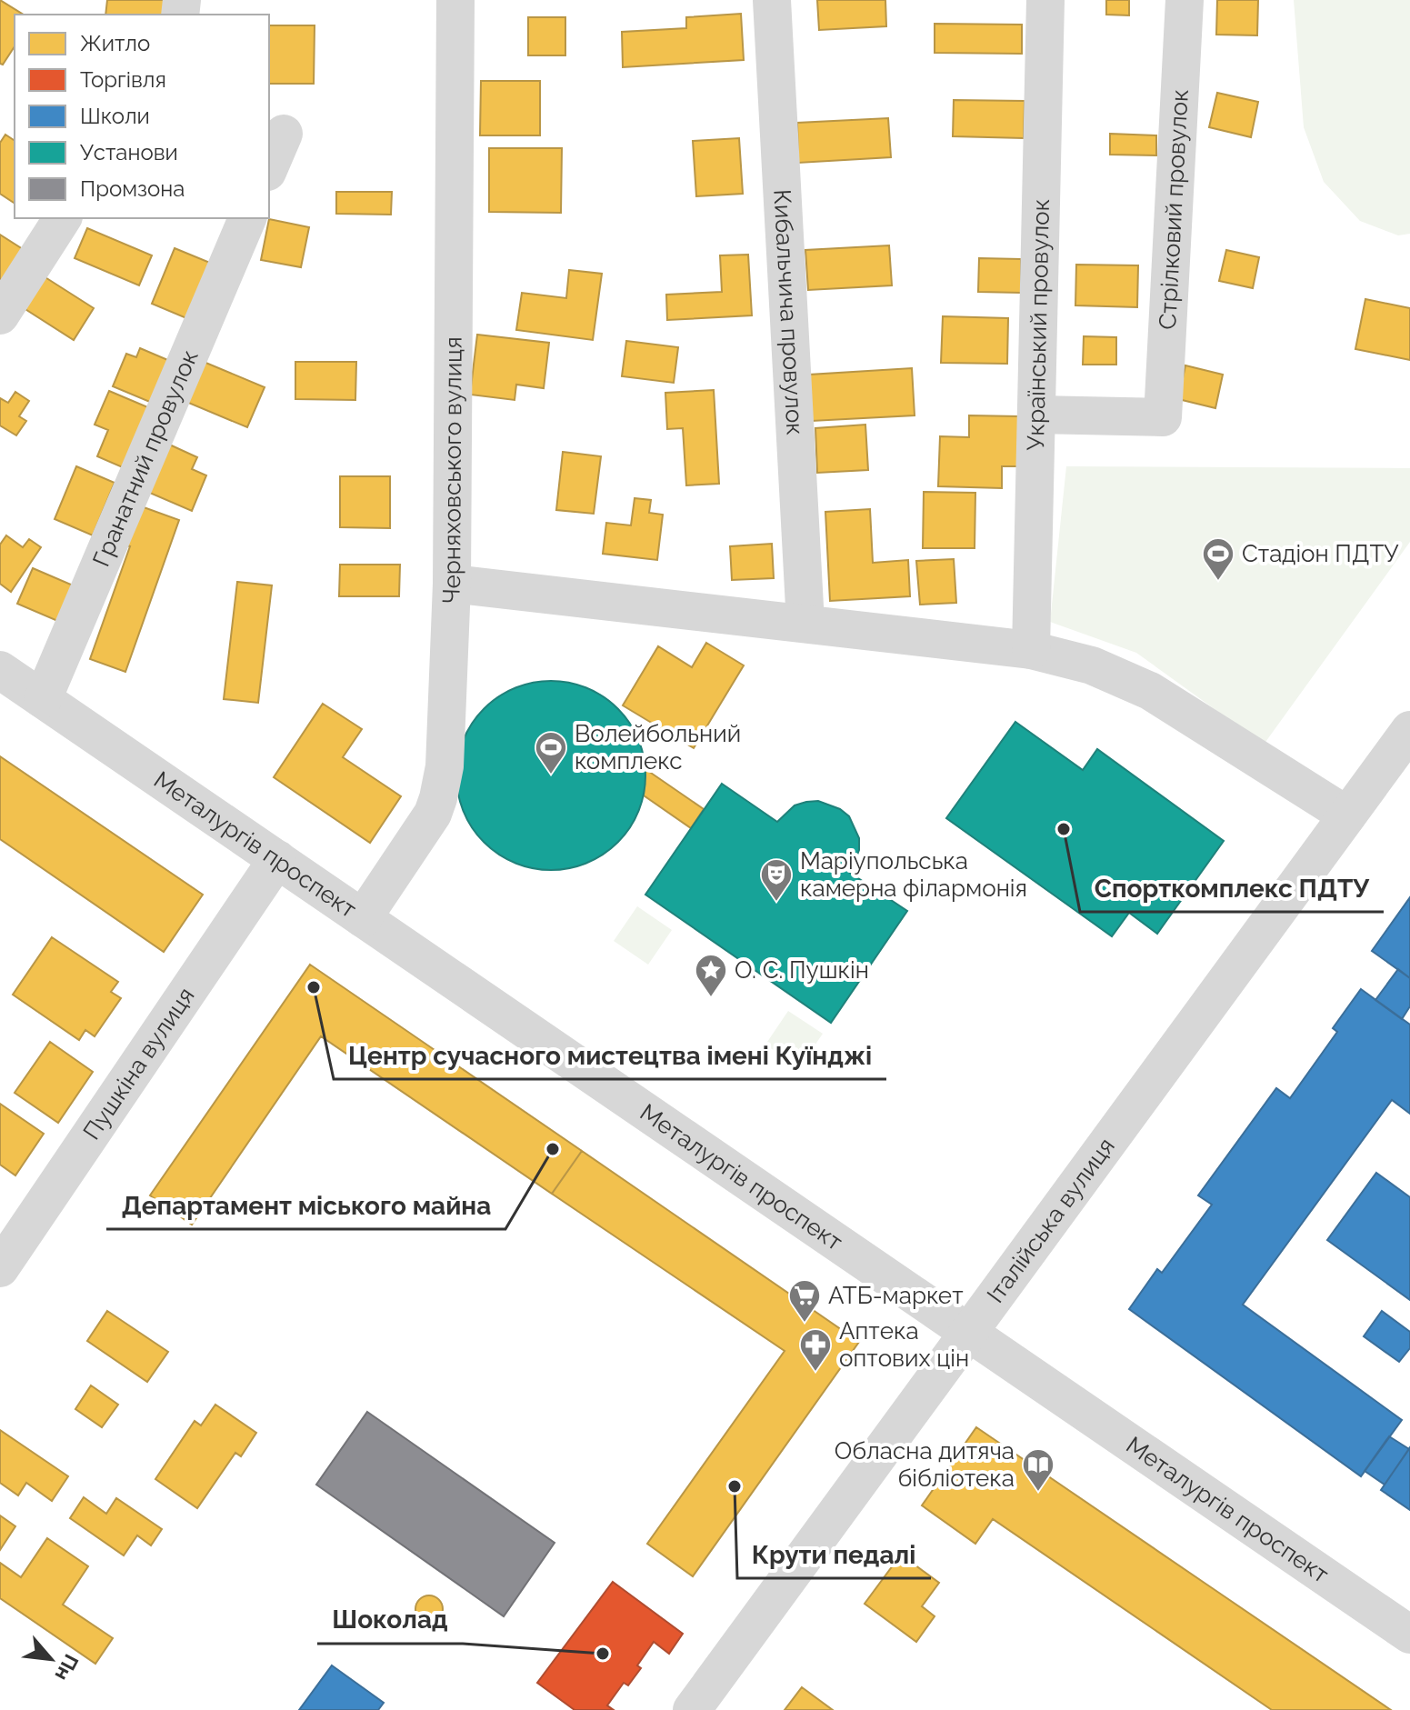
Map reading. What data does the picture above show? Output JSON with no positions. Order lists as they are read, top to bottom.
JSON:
{
  "streets": {
    "street": [
      "Стрілковий провулок",
      "Кибальчича провулок",
      "Український провулок",
      "Гранатний провулок",
      "Черняховського вулиця",
      "Металургів проспект",
      "Пушкіна вулиця",
      "Італійська вулиця"
    ]
  },
  "crossings": [
    ["Стрілковий провулок", "Український провулок"],
    ["Гранатний провулок", "Металургів проспект"],
    ["Черняховського вулиця", "Металургів проспект"],
    ["Металургів проспект", "Пушкіна вулиця"],
    ["Металургів проспект", "Італійська вулиця"]
  ],
  "places": {
    "sports": ["Стадіон ПДТУ", "Волейбольний комплекс"],
    "other": [
      "Спорткомплекс ПДТУ",
      "Центр сучасного мистецтва імені Куїнджі",
      "Департамент міського майна",
      "Крути педалі",
      "Шоколад"
    ],
    "theatre": ["Маріупольська камерна філармонія"],
    "place": ["О. С. Пушкін"],
    "supermarket": ["АТБ-маркет"],
    "pharmacy": ["Аптека оптових цін"],
    "library": ["Обласна дитяча бібліотека"]
  },
  "legend": [
    "Житло",
    "Торгівля",
    "Школи",
    "Установи",
    "Промзона"
  ],
  "north": "bottom right"
}
